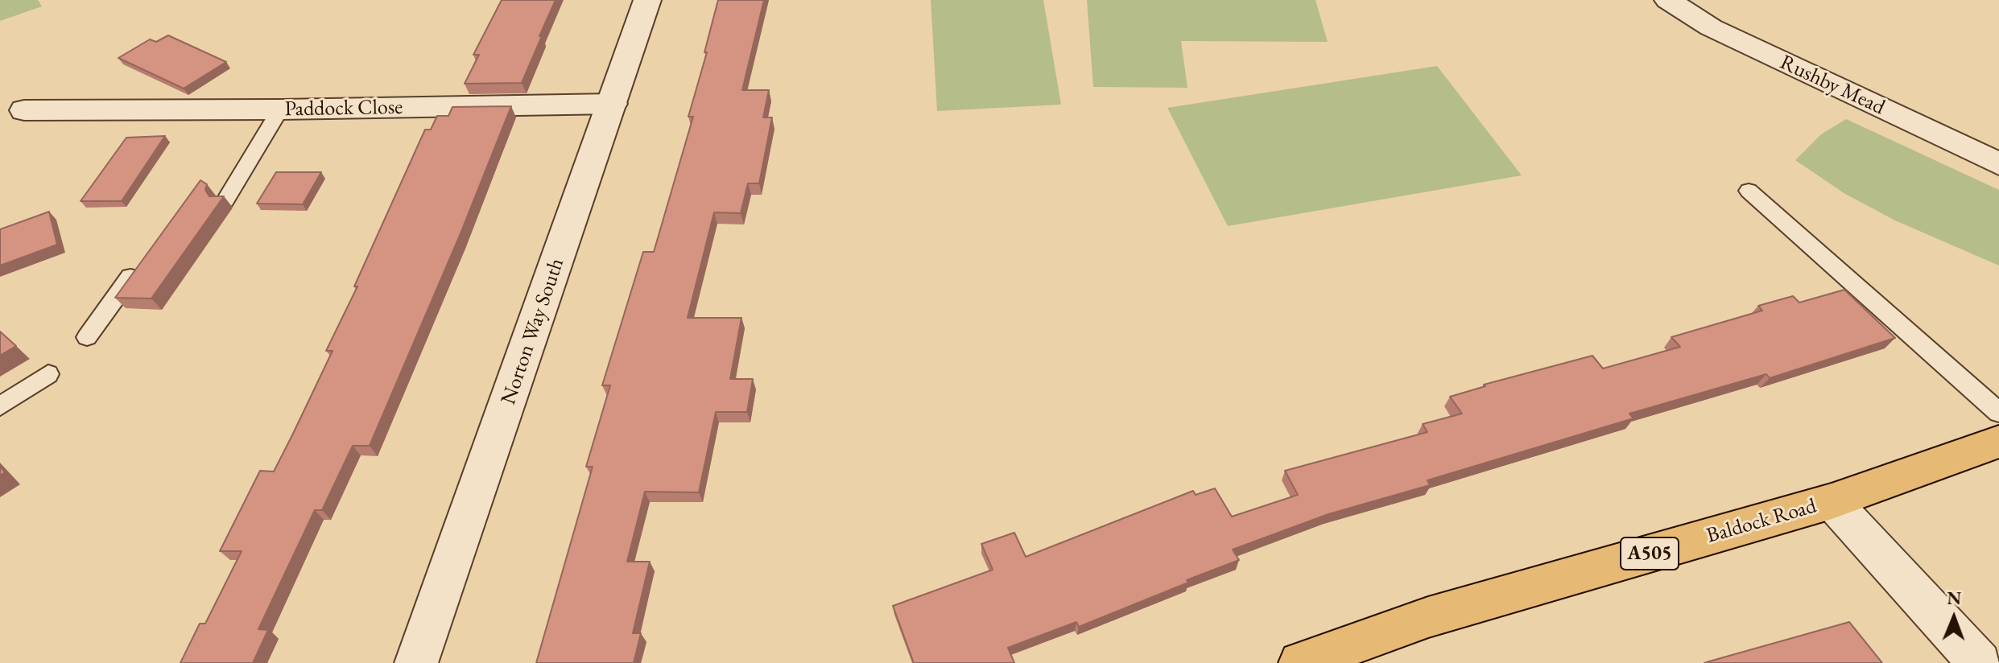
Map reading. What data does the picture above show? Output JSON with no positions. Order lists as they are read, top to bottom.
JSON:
{
  "streets": {
    "main road": ["Baldock Road", "A505"],
    "street": ["Rushby Mead", "Paddock Close", "Norton Way South"]
  },
  "crossings": [
    ["Paddock Close", "Norton Way South"]
  ],
  "north": "top"
}
